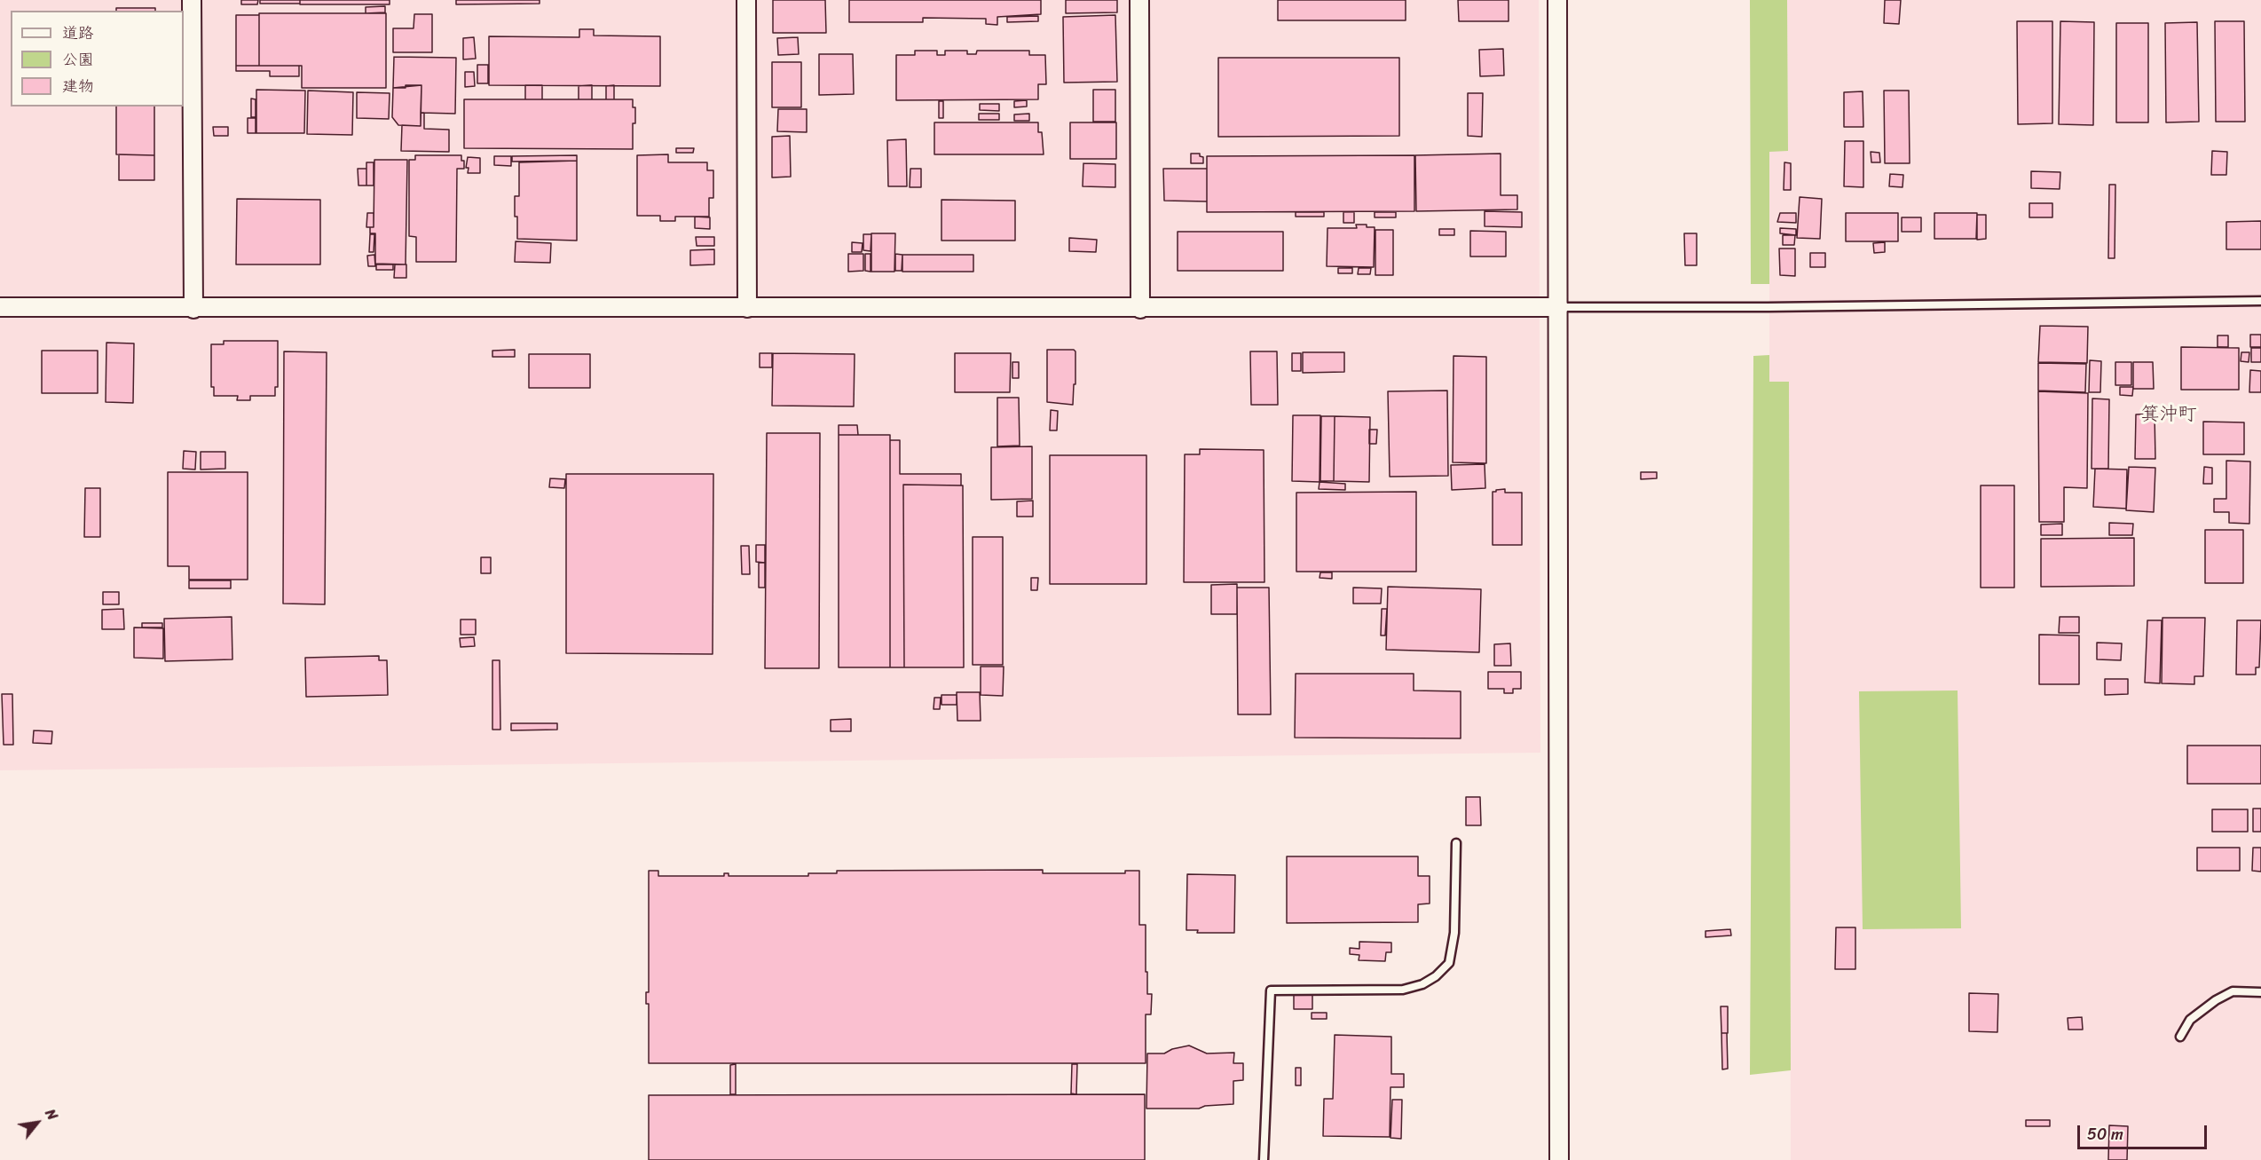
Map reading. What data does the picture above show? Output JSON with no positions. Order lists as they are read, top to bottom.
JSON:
{
  "districts": ["箕沖町"],
  "legend": ["道路", "公園", "建物"],
  "scale_bar": "50 m",
  "north": "top right"
}
